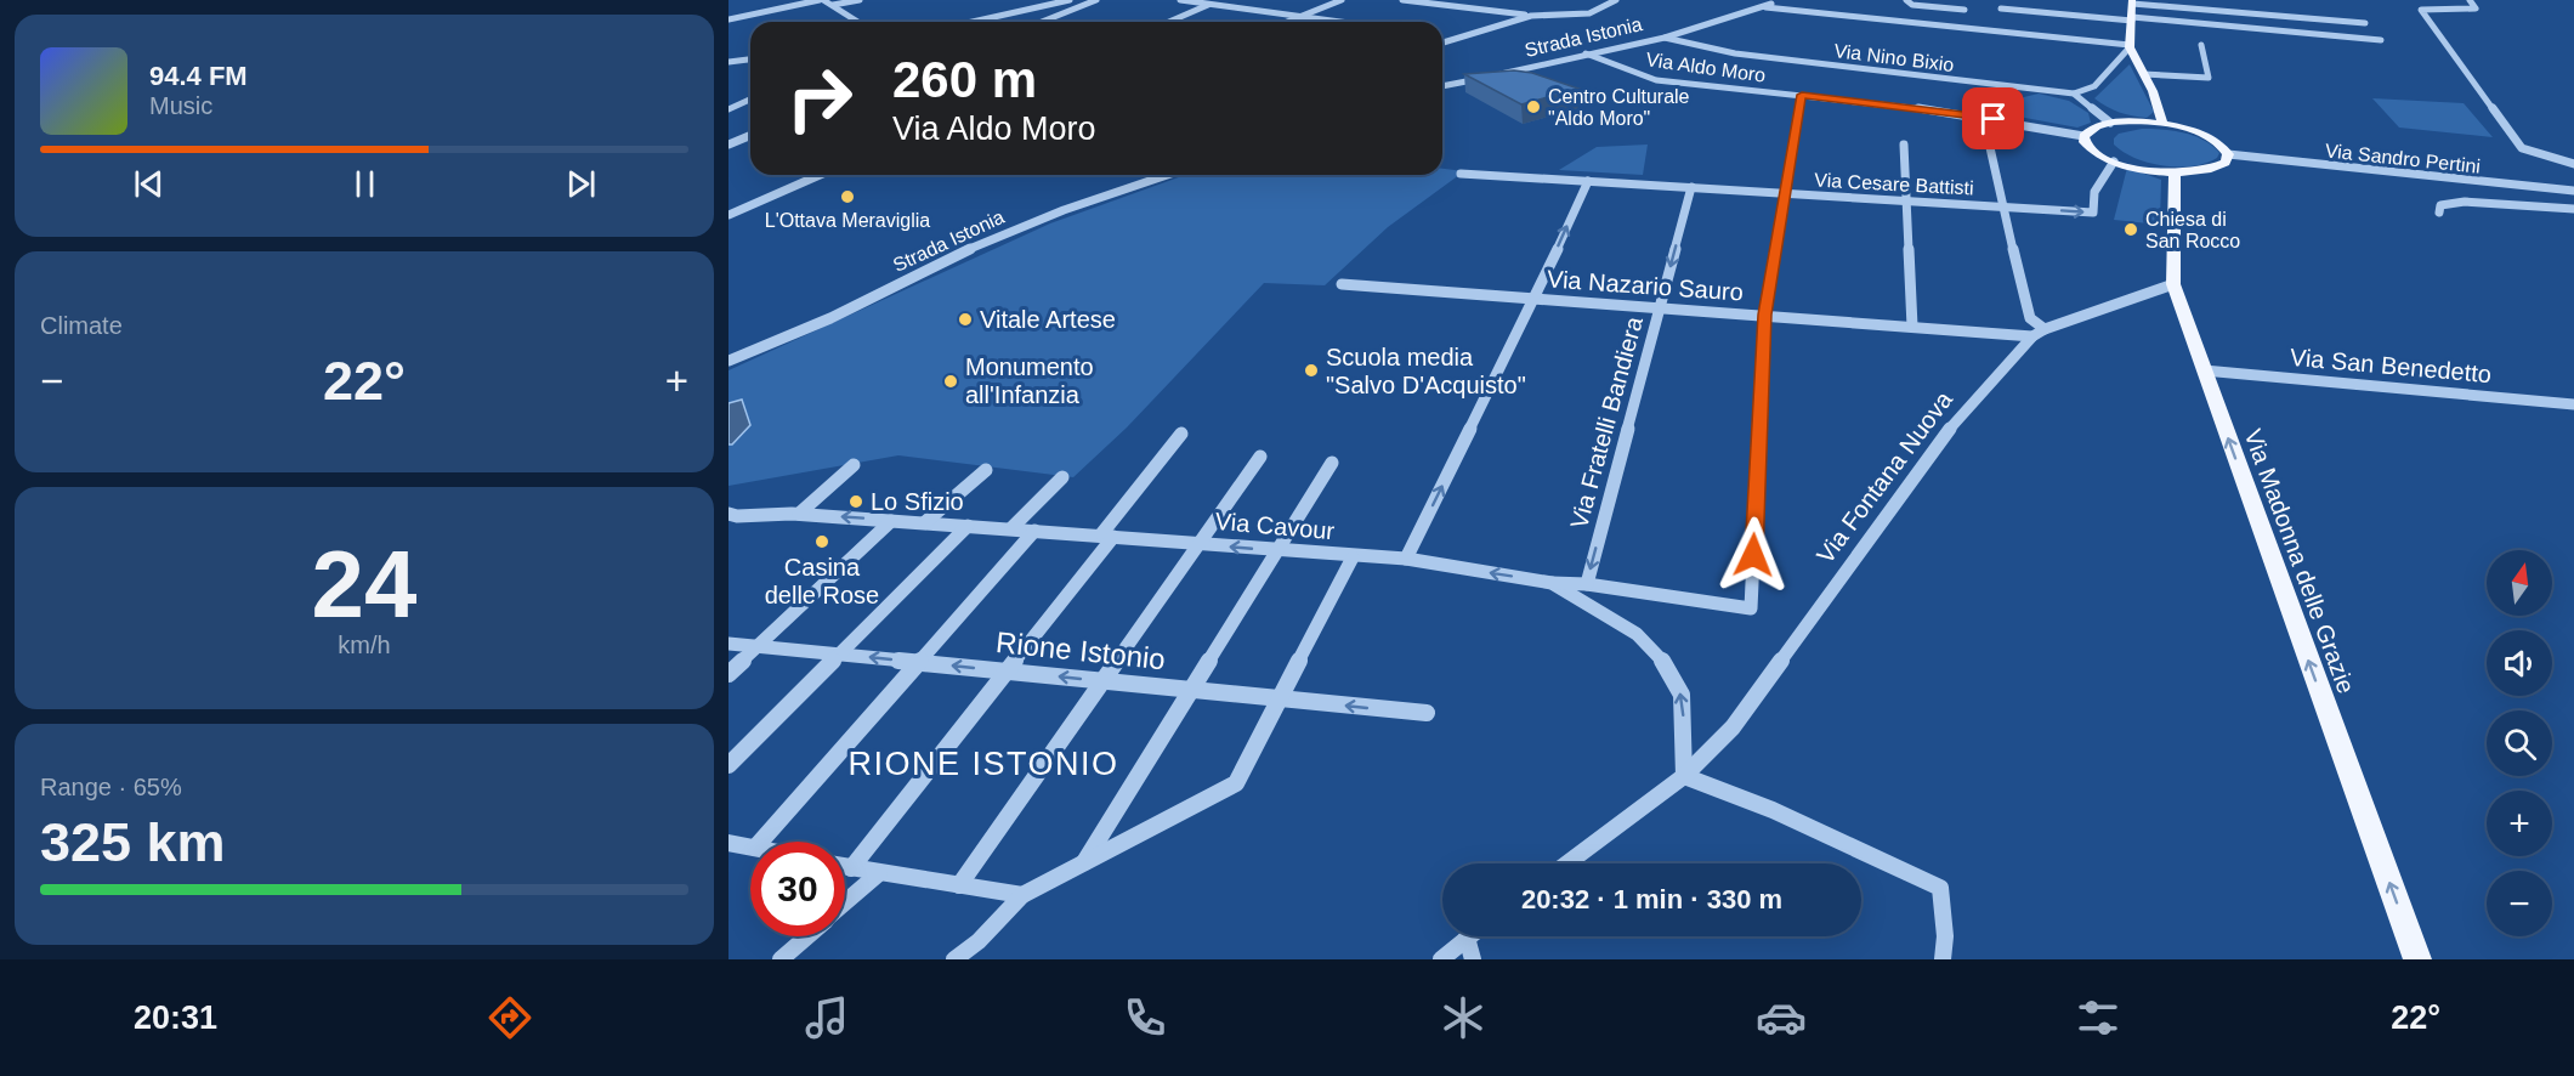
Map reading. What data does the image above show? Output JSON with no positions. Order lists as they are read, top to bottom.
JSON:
{
  "streets": {
    "main road": ["Via Madonna delle Grazie"],
    "street": [
      "Strada Istonia",
      "Via Nino Bixio",
      "Via Aldo Moro",
      "Via Sandro Pertini",
      "Via Cesare Battisti",
      "Via Nazario Sauro",
      "Via San Benedetto",
      "Via Fratelli Bandiera",
      "Via Fontana Nuova",
      "Via Cavour",
      "Rione Istonio"
    ]
  },
  "crossings": [
    ["Strada Istonia", "Via Nino Bixio"],
    ["Strada Istonia", "Via Aldo Moro"],
    ["Via Cesare Battisti", "Via Fratelli Bandiera"],
    ["Via Nazario Sauro", "Via Fratelli Bandiera"],
    ["Via Nazario Sauro", "Via Fontana Nuova"],
    ["Via San Benedetto", "Via Madonna delle Grazie"],
    ["Via Fontana Nuova", "Via Cavour"],
    ["Via Fontana Nuova", "Via Madonna delle Grazie"]
  ],
  "one_way": ["Via Cavour", "Via Madonna delle Grazie", "Rione Istonio"],
  "districts": ["RIONE ISTONIO"],
  "places": [
    "Centro Culturale \"Aldo Moro\"",
    "L'Ottava Meraviglia",
    "Chiesa di San Rocco",
    "Vitale Artese",
    "Scuola media \"Salvo D'Acquisto\"",
    "Monumento all'Infanzia",
    "Lo Sfizio",
    "Casina delle Rose"
  ],
  "north": "top",
  "page": {
    "turn": ["260 m", "Via Aldo Moro"],
    "song": ["94.4 FM", "Music"],
    "tile": [
      "Climate",
      ["24", "km/h"],
      ["Range · 65%", "325 km"]
    ],
    "heat": ["−", "22°", "+"],
    "map_buttons": ["+", "−"],
    "limit": "30",
    "trip": "20:32 · 1 min · 330 m",
    "tabs": ["20:31", "22°"]
  }
}
